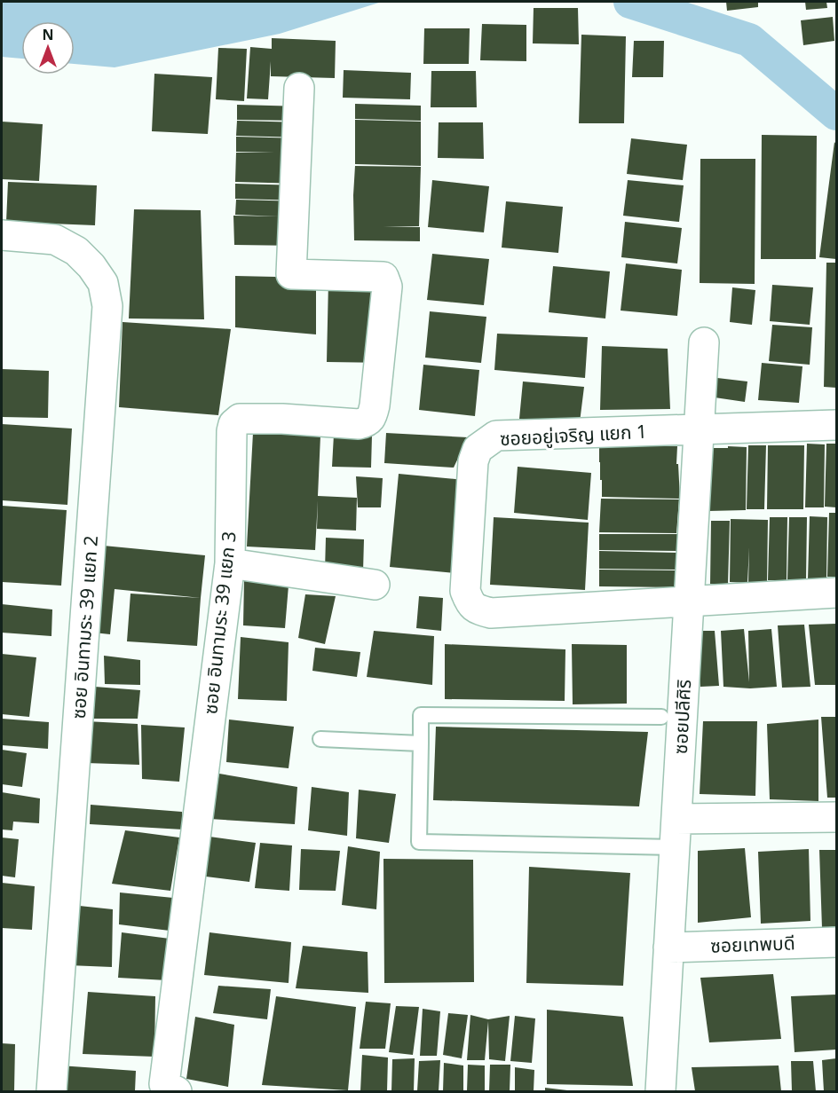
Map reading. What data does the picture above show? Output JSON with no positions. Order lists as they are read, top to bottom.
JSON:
{
  "streets": {
    "street": [
      "ซอยอยู่เจริญ แยก 1",
      "ซอย อินทามระ 39 แยก 3",
      "ซอย อินทามระ 39 แยก 2",
      "ซอยปลีศิริ",
      "ซอยเทพบดี"
    ]
  },
  "crossings": [
    ["ซอยอยู่เจริญ แยก 1", "ซอยปลีศิริ"],
    ["ซอยปลีศิริ", "ซอยเทพบดี"]
  ],
  "north": "top"
}
